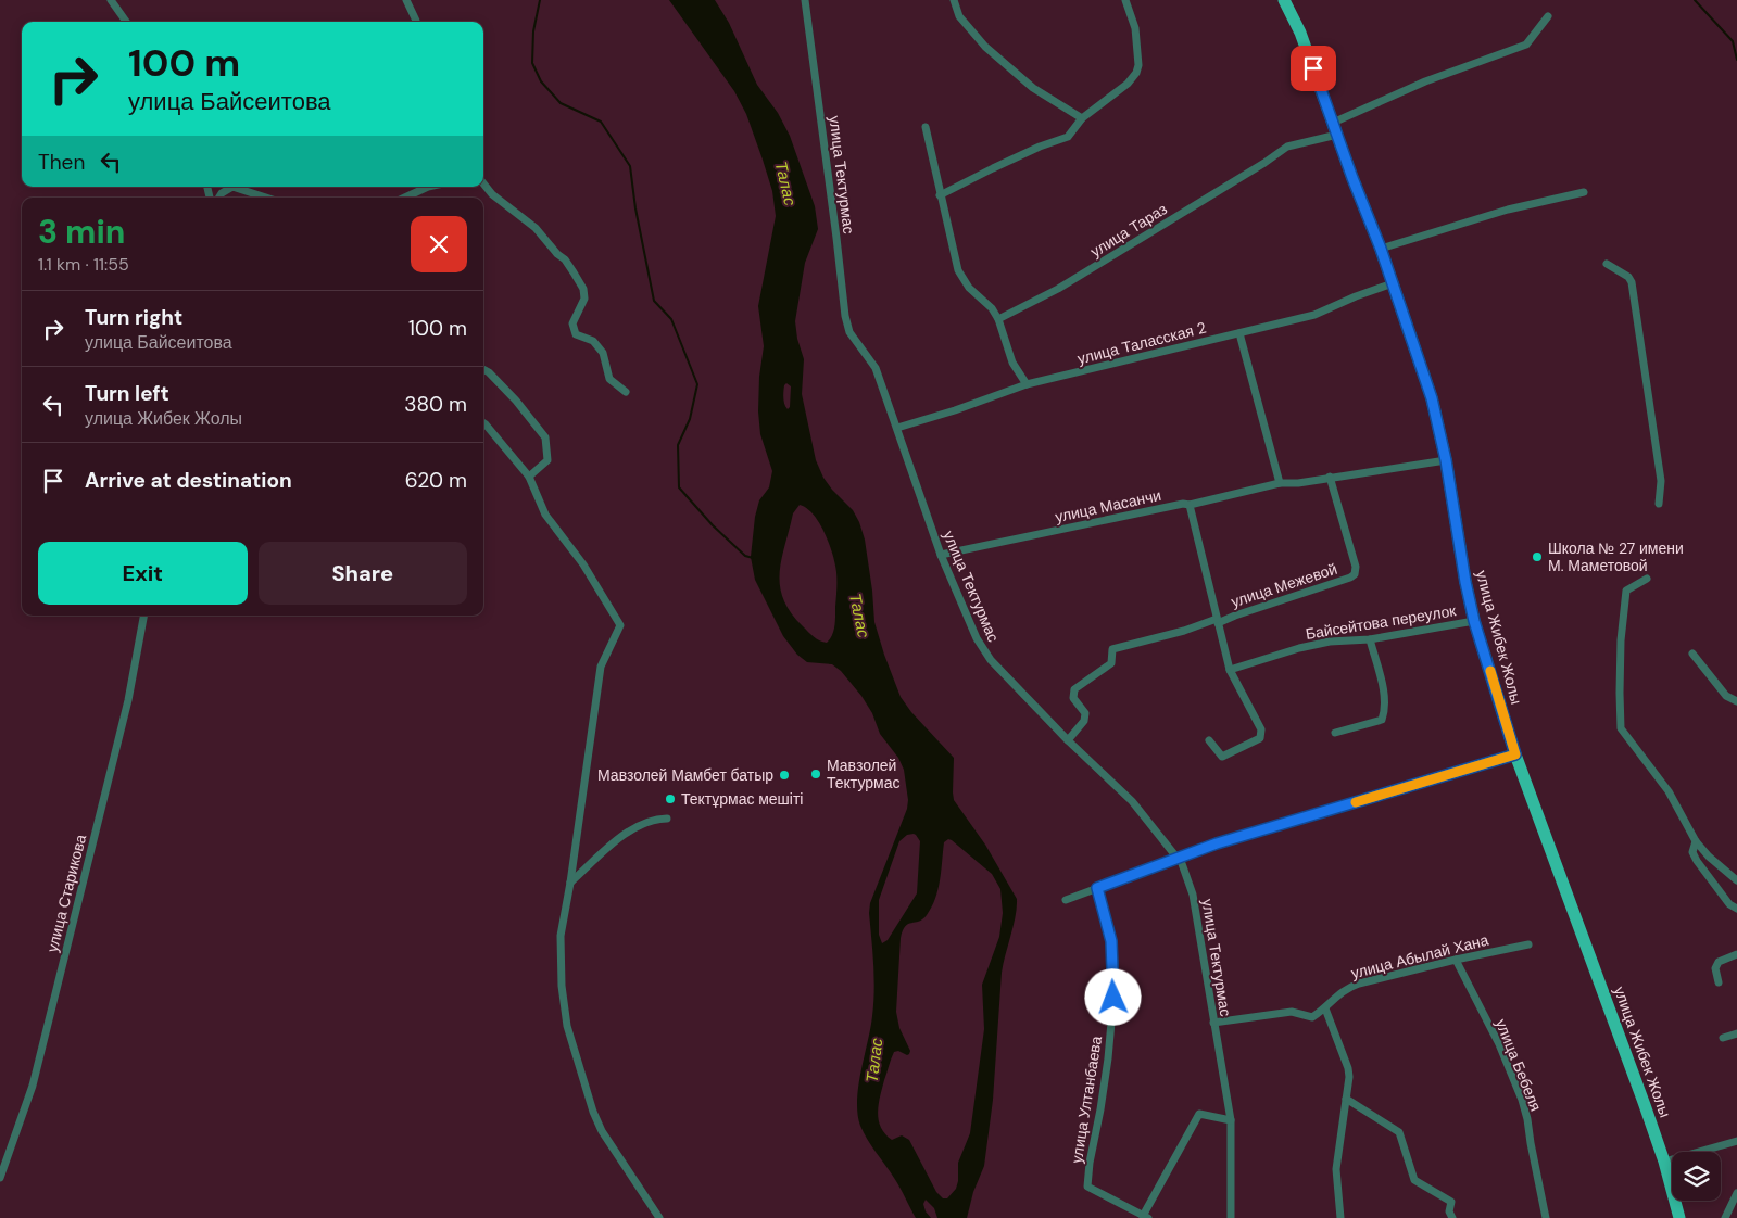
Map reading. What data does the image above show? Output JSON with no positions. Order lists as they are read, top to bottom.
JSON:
{
  "streets": {
    "main road": ["улица Жибек Жолы"],
    "street": [
      "улица Тектурмас",
      "улица Тараз",
      "улица Таласская 2",
      "улица Масанчи",
      "улица Межевой",
      "Байсейтова переулок",
      "улица Старикова",
      "улица Абылай Хана",
      "улица Бебеля",
      "улица Ултанбаева"
    ]
  },
  "crossings": [
    ["улица Тектурмас", "улица Таласская 2"],
    ["улица Тектурмас", "улица Масанчи"],
    ["улица Тараз", "улица Жибек Жолы"],
    ["улица Таласская 2", "улица Жибек Жолы"],
    ["улица Масанчи", "улица Межевой"],
    ["улица Масанчи", "улица Жибек Жолы"],
    ["Байсейтова переулок", "улица Жибек Жолы"],
    ["улица Абылай Хана", "улица Бебеля"]
  ],
  "water": ["Талас"],
  "places": [
    "Школа № 27 имени М. Маметовой",
    "Мавзолей Тектурмас",
    "Мавзолей Мамбет батыр",
    "Тектұрмас мешіті"
  ],
  "page": {
    "turn": ["100 m", "улица Байсеитова"],
    "then": "Then",
    "heading": ["3 min", "1.1 km · 11:55"],
    "list": [
      {
        "name": "Turn right",
        "note": "улица Байсеитова",
        "value": "100 m"
      },
      {
        "name": "Turn left",
        "note": "улица Жибек Жолы",
        "value": "380 m"
      },
      {
        "name": "Arrive at destination",
        "value": "620 m"
      }
    ],
    "buttons": ["Exit", "Share"]
  }
}
